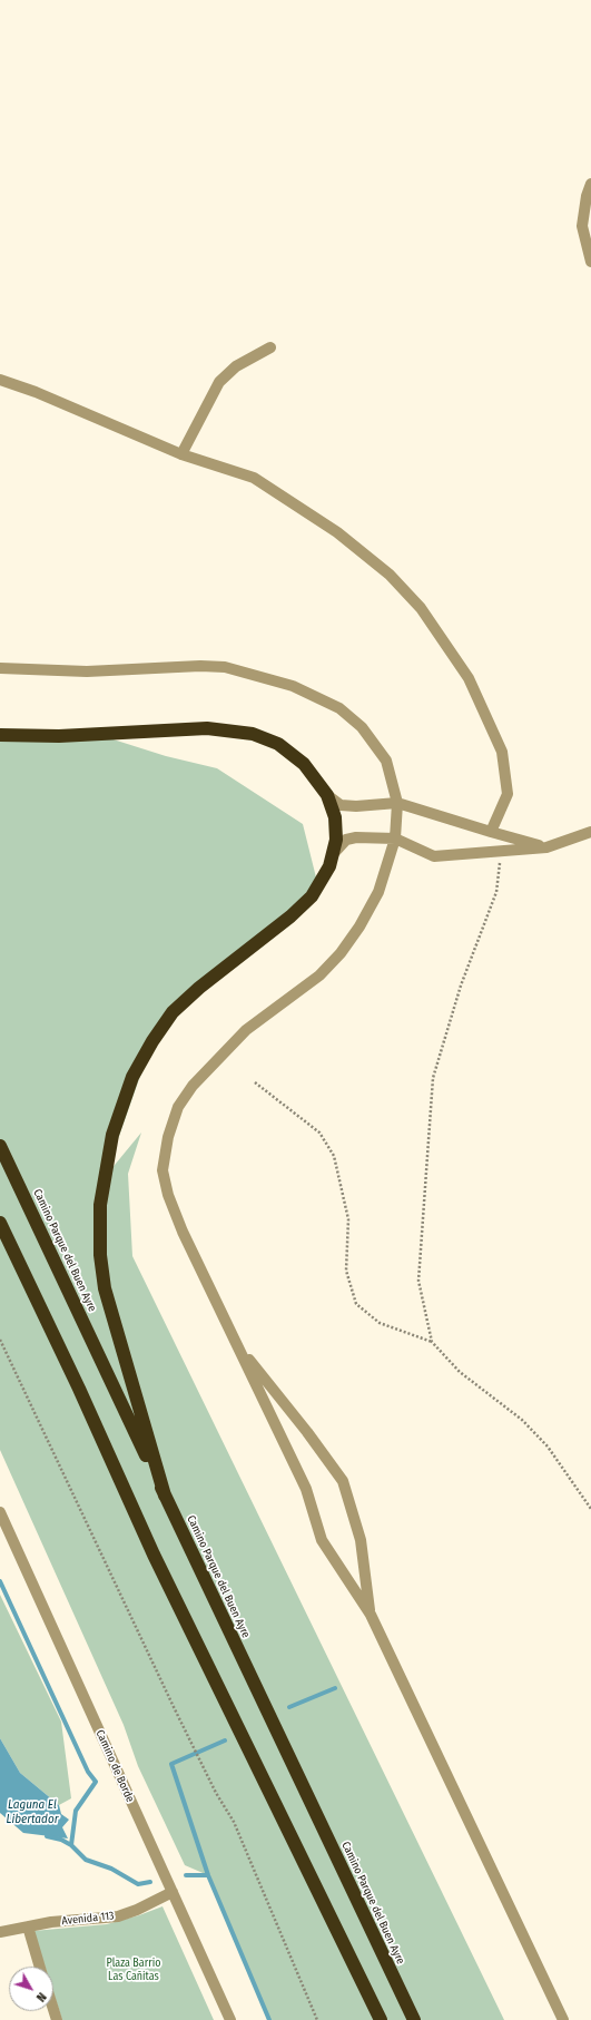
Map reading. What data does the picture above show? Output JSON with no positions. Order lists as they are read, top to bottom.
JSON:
{
  "streets": {
    "highway": ["Camino Parque del Buen Ayre"],
    "street": ["Camino de Borde", "Avenida 113"]
  },
  "crossings": [
    ["Camino de Borde", "Avenida 113"]
  ],
  "water": ["Laguna El Libertador"],
  "parks": ["Plaza Barrio Las Cañitas"],
  "north": "bottom right"
}
